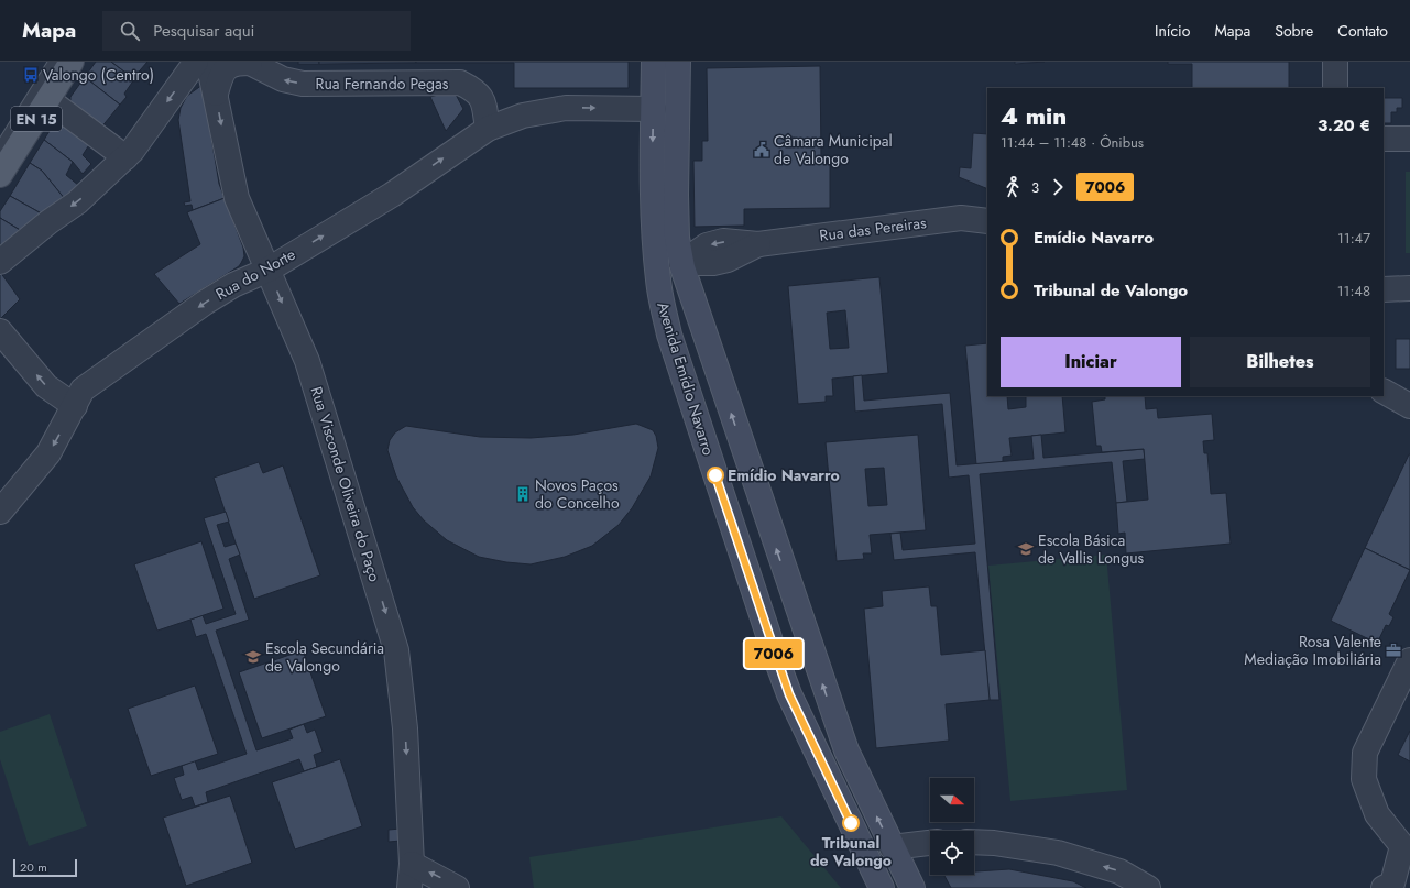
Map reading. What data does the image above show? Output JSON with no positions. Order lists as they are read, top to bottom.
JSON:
{
  "streets": {
    "main road": ["EN 15", "Avenida Emídio Navarro"],
    "street": [
      "Rua Fernando Pegas",
      "Rua das Pereiras",
      "Rua do Norte",
      "Rua Visconde Oliveira do Paço"
    ]
  },
  "crossings": [
    ["Rua Fernando Pegas", "Rua do Norte"],
    ["Rua Fernando Pegas", "Rua Visconde Oliveira do Paço"],
    ["Rua das Pereiras", "Avenida Emídio Navarro"],
    ["Rua do Norte", "Avenida Emídio Navarro"],
    ["Rua do Norte", "Rua Visconde Oliveira do Paço"]
  ],
  "one_way": ["Rua Fernando Pegas", "Rua Visconde Oliveira do Paço"],
  "places": {
    "bus stop": ["Valongo (Centro)"],
    "public building": ["Câmara Municipal de Valongo"],
    "other": ["Emídio Navarro", "Tribunal de Valongo"],
    "building": ["Novos Paços do Concelho"],
    "school or university": ["Escola Básica de Vallis Longus", "Escola Secundária de Valongo"],
    "office": ["Rosa Valente Mediação Imobiliária"]
  },
  "lines": ["bus line 7006"],
  "scale_bar": "20 m",
  "north": "right",
  "page": {
    "header": "Mapa",
    "search": "Pesquisar aqui",
    "nav": [
      "Início",
      "Mapa",
      "Sobre",
      "Contato"
    ],
    "on_map": "7006",
    "heading": ["4 min", "11:44 – 11:48 · Ônibus", "3.20 €"],
    "legs": ["3", "7006"],
    "list": [
      {
        "name": "Emídio Navarro",
        "value": "11:47"
      },
      {
        "name": "Tribunal de Valongo",
        "value": "11:48"
      }
    ],
    "buttons": ["Iniciar", "Bilhetes"],
    "scale": "20 m"
  }
}
